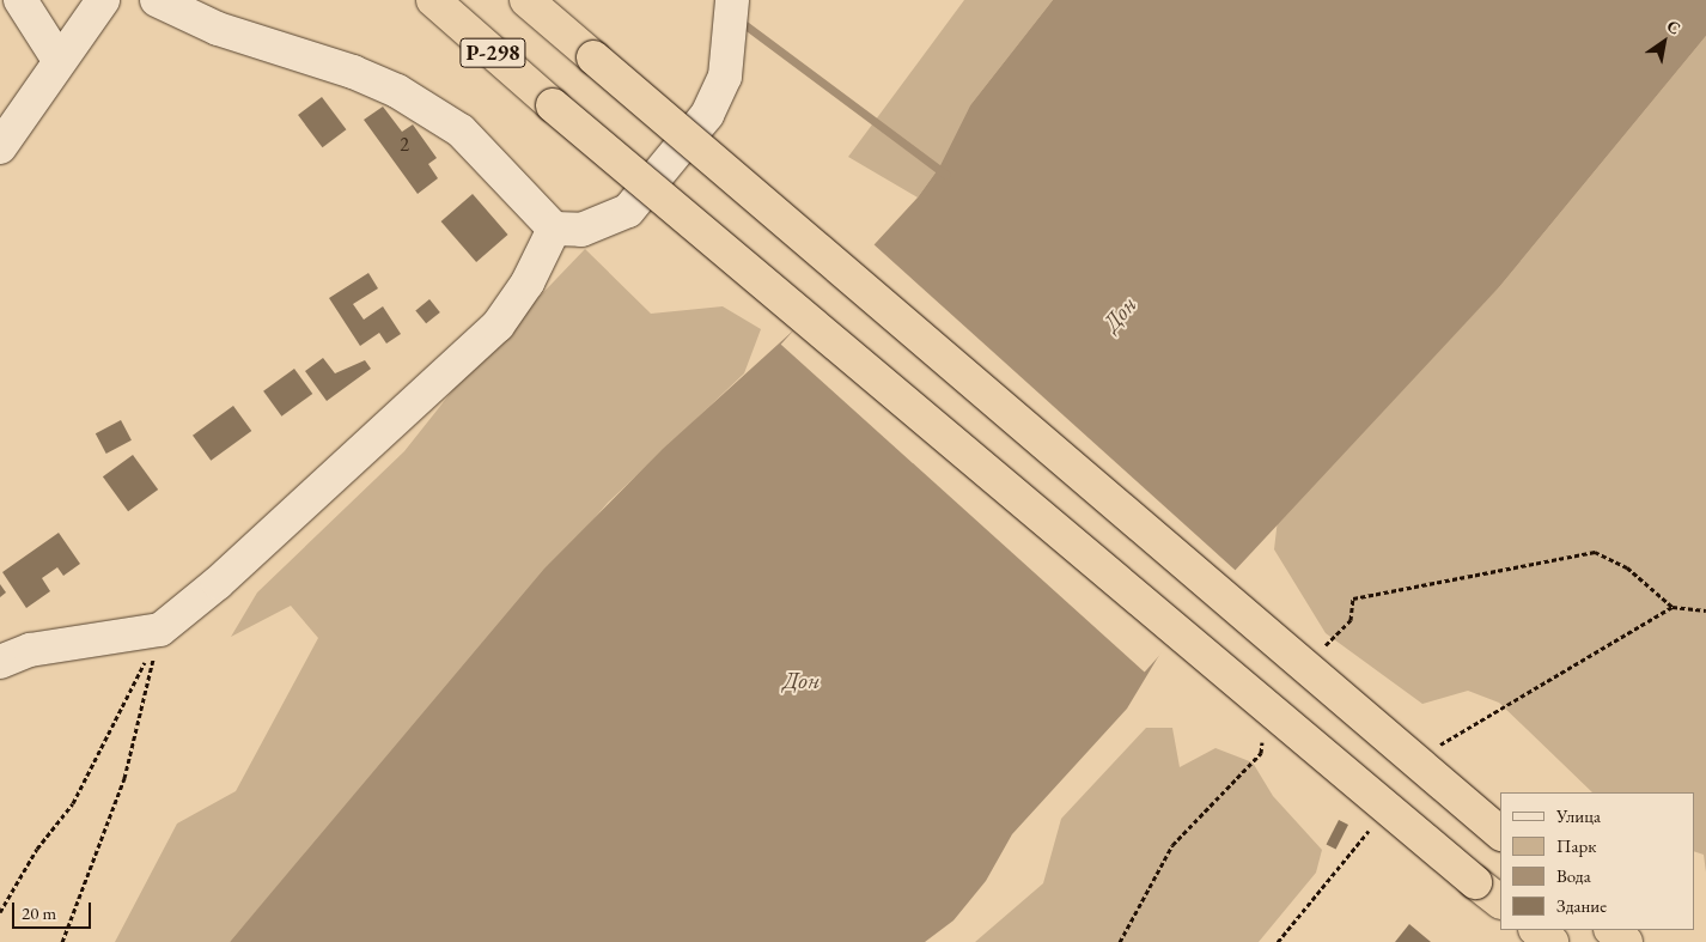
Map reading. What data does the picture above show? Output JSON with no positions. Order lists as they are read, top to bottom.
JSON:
{
  "streets": {
    "highway": ["Р-298"]
  },
  "water": ["Дон"],
  "house_numbers": ["2"],
  "legend": [
    "Улица",
    "Парк",
    "Вода",
    "Здание"
  ],
  "scale_bar": "20 m",
  "north": "top right"
}
